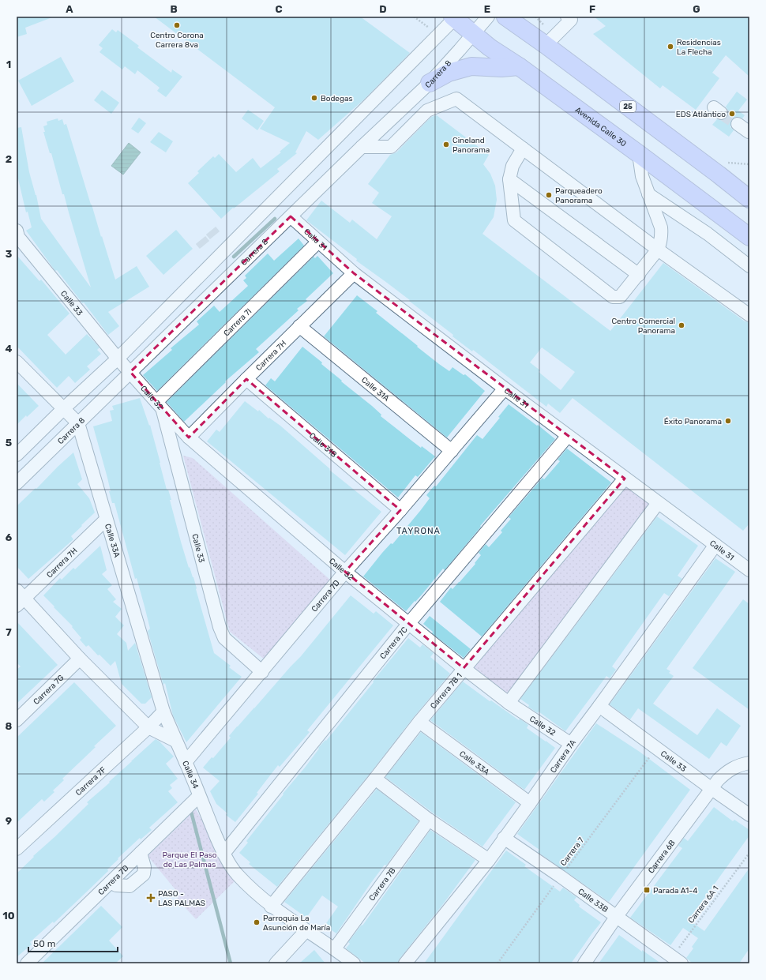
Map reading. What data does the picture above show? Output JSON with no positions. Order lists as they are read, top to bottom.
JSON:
{
  "streets": {
    "highway": ["25", "Avenida Calle 30"],
    "street": [
      "Carrera 8",
      "Calle 31",
      "Calle 33",
      "Carrera 7I",
      "Carrera 7H",
      "Calle 31A",
      "Calle 32",
      "Calle 31B",
      "Calle 33A",
      "Carrera 7D",
      "Carrera 7C",
      "Carrera 7G",
      "Carrera 7B 1",
      "Carrera 7A",
      "Calle 34",
      "Carrera 7F",
      "Carrera 6B",
      "Carrera 7B",
      "Calle 33B"
    ],
    "path": ["Carrera 7", "Carrera 6A 1"]
  },
  "crossings": [
    ["Carrera 8", "Avenida Calle 30"],
    ["Carrera 8", "Calle 31"],
    ["Carrera 8", "Calle 33"],
    ["Carrera 8", "Calle 32"],
    ["Carrera 8", "Calle 33A"],
    ["Calle 31", "Carrera 7I"],
    ["Calle 31", "Carrera 7H"],
    ["Calle 31", "Carrera 7D"],
    ["Calle 31", "Carrera 7C"],
    ["Calle 31", "Carrera 7B 1"],
    ["Calle 31", "Carrera 7A"],
    ["Calle 33", "Carrera 7I"],
    ["Calle 33", "Calle 32"],
    ["Calle 33", "Carrera 7D"],
    ["Calle 33", "Carrera 7A"],
    ["Calle 33", "Carrera 7"],
    ["Calle 33", "Carrera 6B"],
    ["Carrera 7I", "Calle 32"],
    ["Carrera 7H", "Calle 31A"],
    ["Carrera 7H", "Calle 32"],
    ["Carrera 7H", "Calle 31B"],
    ["Carrera 7H", "Calle 33A"],
    ["Calle 31A", "Carrera 7D"],
    ["Calle 32", "Carrera 7D"],
    ["Calle 32", "Carrera 7C"],
    ["Calle 32", "Carrera 7B 1"],
    ["Calle 32", "Carrera 7A"],
    ["Calle 31B", "Carrera 7D"],
    ["Calle 33A", "Carrera 7B 1"],
    ["Calle 33A", "Carrera 7A"],
    ["Calle 33A", "Calle 34"],
    ["Calle 33A", "Carrera 7F"],
    ["Carrera 7D", "Calle 34"],
    ["Carrera 7C", "Calle 34"],
    ["Carrera 7B 1", "Calle 34"],
    ["Carrera 7A", "Calle 33B"],
    ["Calle 34", "Carrera 7B"],
    ["Carrera 7", "Calle 33B"],
    ["Carrera 6B", "Calle 33B"],
    ["Calle 33B", "Carrera 6A 1"]
  ],
  "districts": ["TAYRONA"],
  "parks": ["Parque El Paso de Las Palmas"],
  "places": {
    "other": [
      "Centro Corona Carrera 8va",
      "Residencias La Flecha",
      "Bodegas",
      "EDS Atlántico",
      "Cineland Panorama",
      "Parqueadero Panorama",
      "Centro Comercial Panorama",
      "Éxito Panorama",
      "Parroquia La Asunción de María"
    ],
    "transit": ["Parada A1-4"],
    "health": ["PASO - LAS PALMAS"]
  },
  "scale_bar": "50 m",
  "grid": {
    "columns": [
      "A",
      "B",
      "C",
      "D",
      "E",
      "F",
      "G"
    ],
    "rows": [
      "1",
      "2",
      "3",
      "4",
      "5",
      "6",
      "7",
      "8",
      "9",
      "10"
    ]
  }
}
